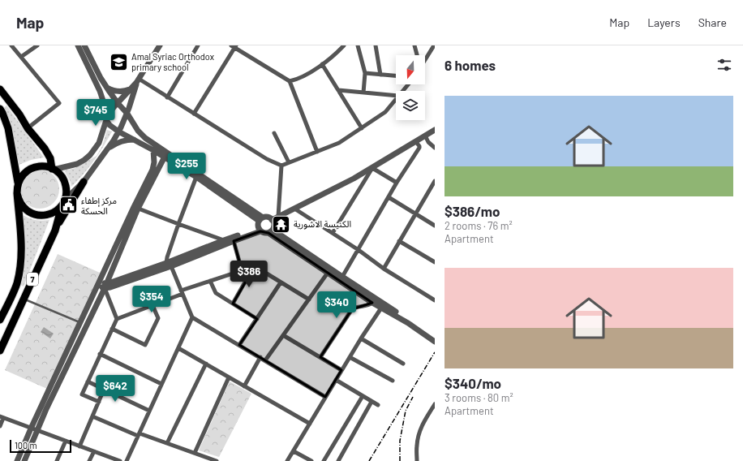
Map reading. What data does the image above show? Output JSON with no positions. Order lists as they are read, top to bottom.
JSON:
{
  "streets": {
    "highway": ["7"]
  },
  "places": {
    "school or university": ["Amal Syriac Orthodox primary school"],
    "public building": ["مركز إطفاء الحسكة"],
    "temple": ["الكنيسة الاشورية"]
  },
  "scale_bar": "100 m",
  "north": "bottom",
  "page": {
    "header": "Map",
    "nav": ["Map", "Layers", "Share"],
    "heading": "6 homes",
    "list": [
      {
        "name": "$386/mo",
        "note": "2 rooms · 76 m² · Apartment"
      },
      {
        "name": "$340/mo",
        "note": "3 rooms · 80 m² · Apartment"
      }
    ],
    "price": [
      "$745",
      "$255",
      "$386",
      "$354",
      "$340",
      "$642"
    ],
    "scale": "100 m"
  }
}
